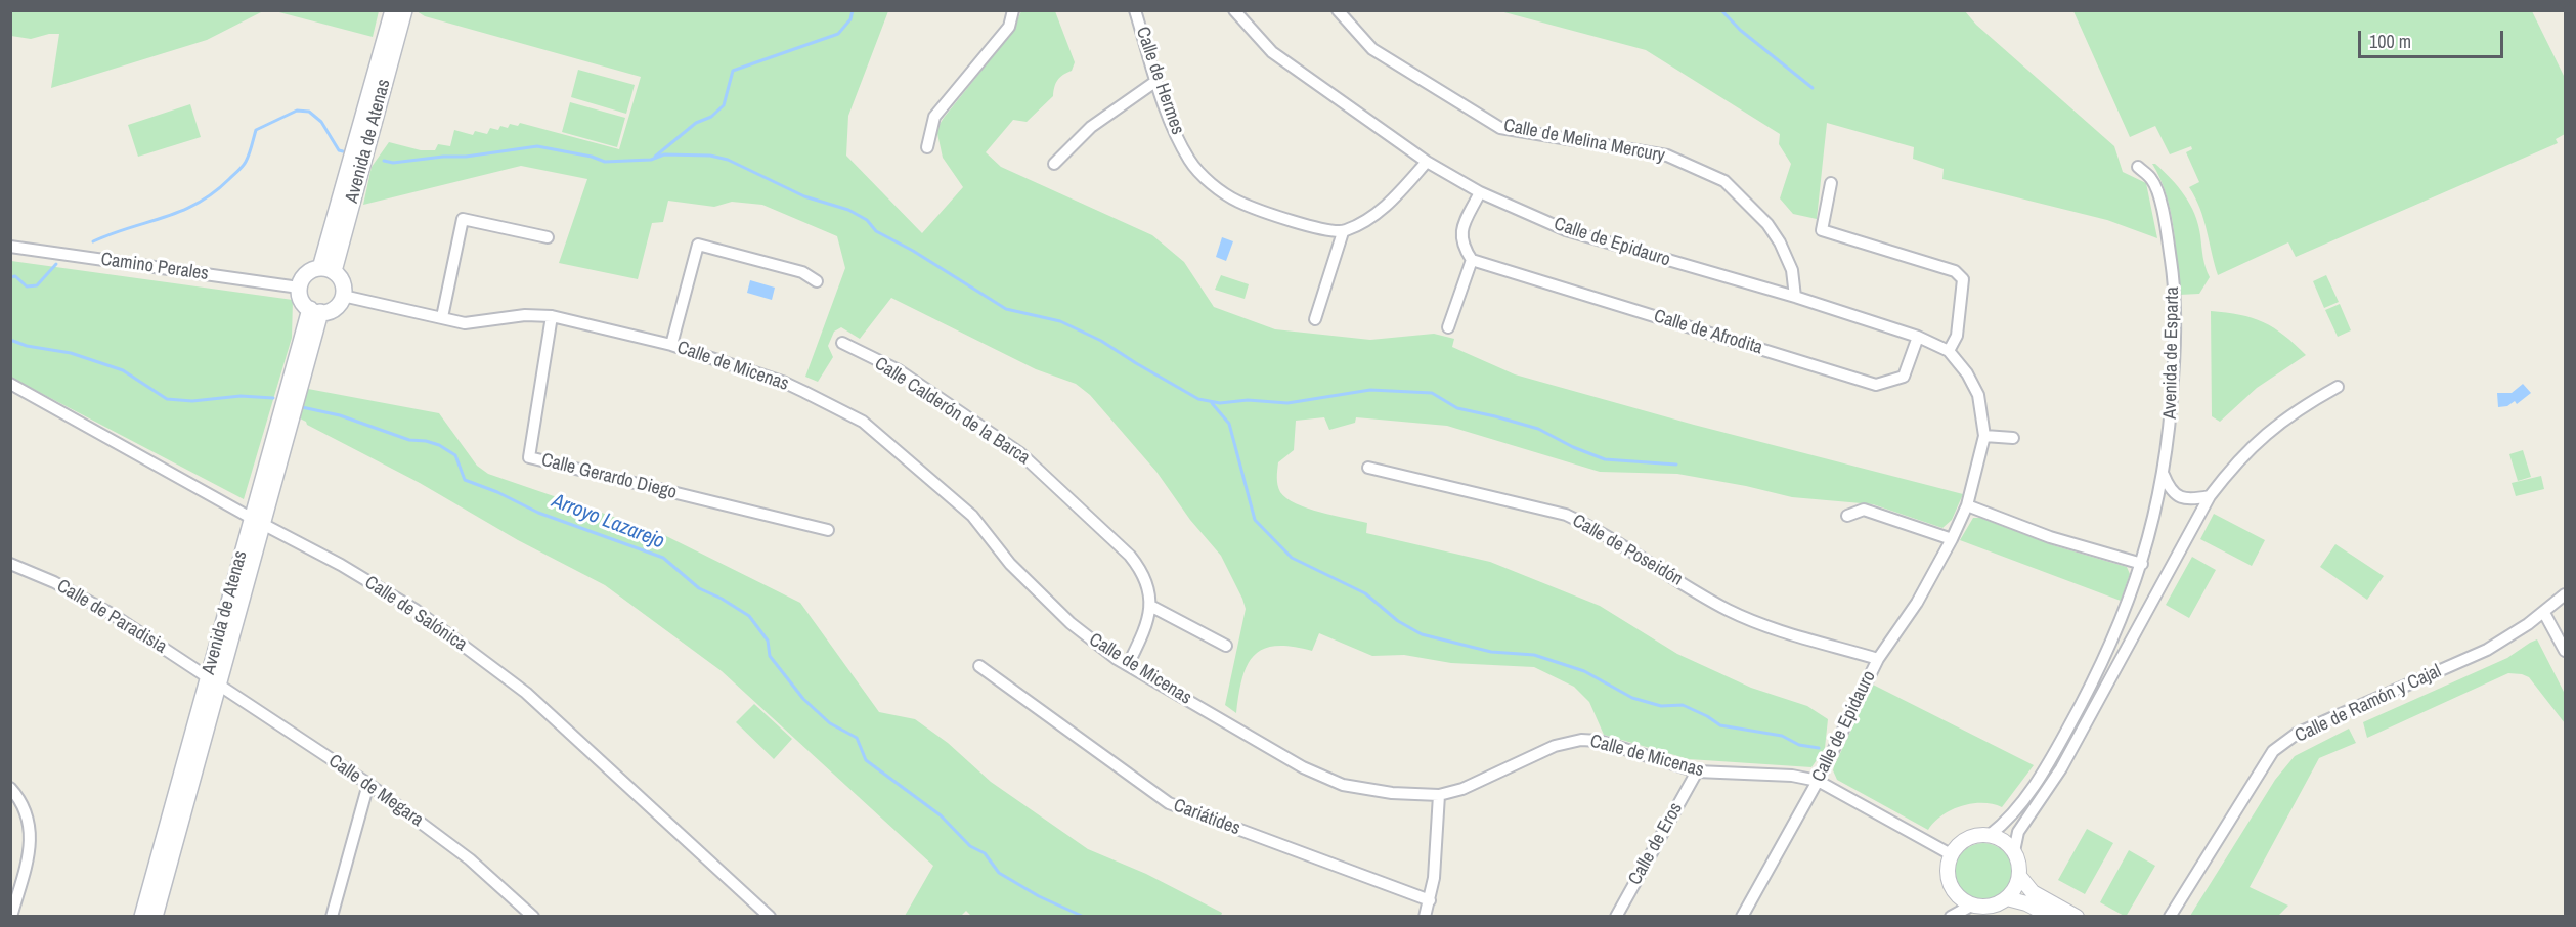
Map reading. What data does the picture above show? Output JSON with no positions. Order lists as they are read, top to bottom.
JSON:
{
  "streets": {
    "main road": ["Avenida de Atenas"],
    "street": [
      "Calle de Hermes",
      "Calle de Melina Mercury",
      "Calle de Epidauro",
      "Camino Perales",
      "Calle de Afrodita",
      "Avenida de Esparta",
      "Calle de Micenas",
      "Calle Calderón de la Barca",
      "Calle Gerardo Diego",
      "Calle de Poseidón",
      "Calle de Salónica",
      "Calle de Paradisia",
      "Calle de Ramón y Cajal",
      "Calle de Megara",
      "Cariátides",
      "Calle de Eros"
    ]
  },
  "crossings": [
    ["Avenida de Atenas", "Camino Perales"],
    ["Avenida de Atenas", "Calle de Micenas"],
    ["Avenida de Atenas", "Calle de Salónica"],
    ["Avenida de Atenas", "Calle de Paradisia"],
    ["Avenida de Atenas", "Calle de Megara"],
    ["Calle de Melina Mercury", "Calle de Epidauro"],
    ["Calle de Epidauro", "Calle de Afrodita"],
    ["Calle de Epidauro", "Calle de Micenas"],
    ["Calle de Epidauro", "Calle de Poseidón"],
    ["Camino Perales", "Calle de Micenas"],
    ["Avenida de Esparta", "Calle de Micenas"],
    ["Calle de Micenas", "Calle Gerardo Diego"],
    ["Calle de Micenas", "Calle de Eros"],
    ["Calle de Paradisia", "Calle de Megara"]
  ],
  "water": ["Arroyo Lazarejo"],
  "scale_bar": "100 m"
}
